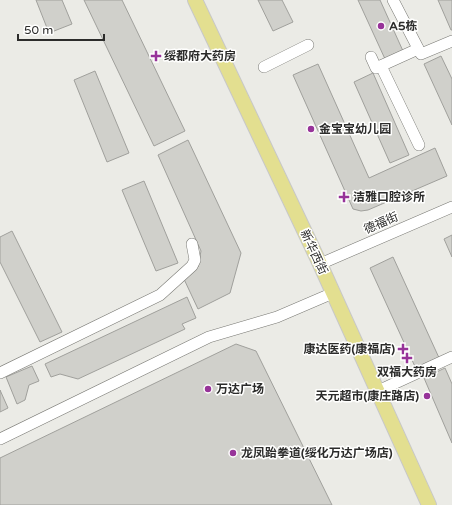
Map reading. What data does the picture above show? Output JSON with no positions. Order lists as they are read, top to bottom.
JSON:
{
  "streets": {
    "main road": ["新华西街"],
    "street": ["德福街"]
  },
  "crossings": [
    ["德福街", "新华西街"]
  ],
  "places": {
    "other": [
      "A5栋",
      "金宝宝幼儿园",
      "万达广场",
      "天元超市(康庄路店)",
      "龙凤跆拳道(绥化万达广场店)"
    ],
    "health": [
      "绥都府大药房",
      "洁雅口腔诊所",
      "康达医药(康福店)",
      "双福大药房"
    ]
  },
  "scale_bar": "50 m"
}
